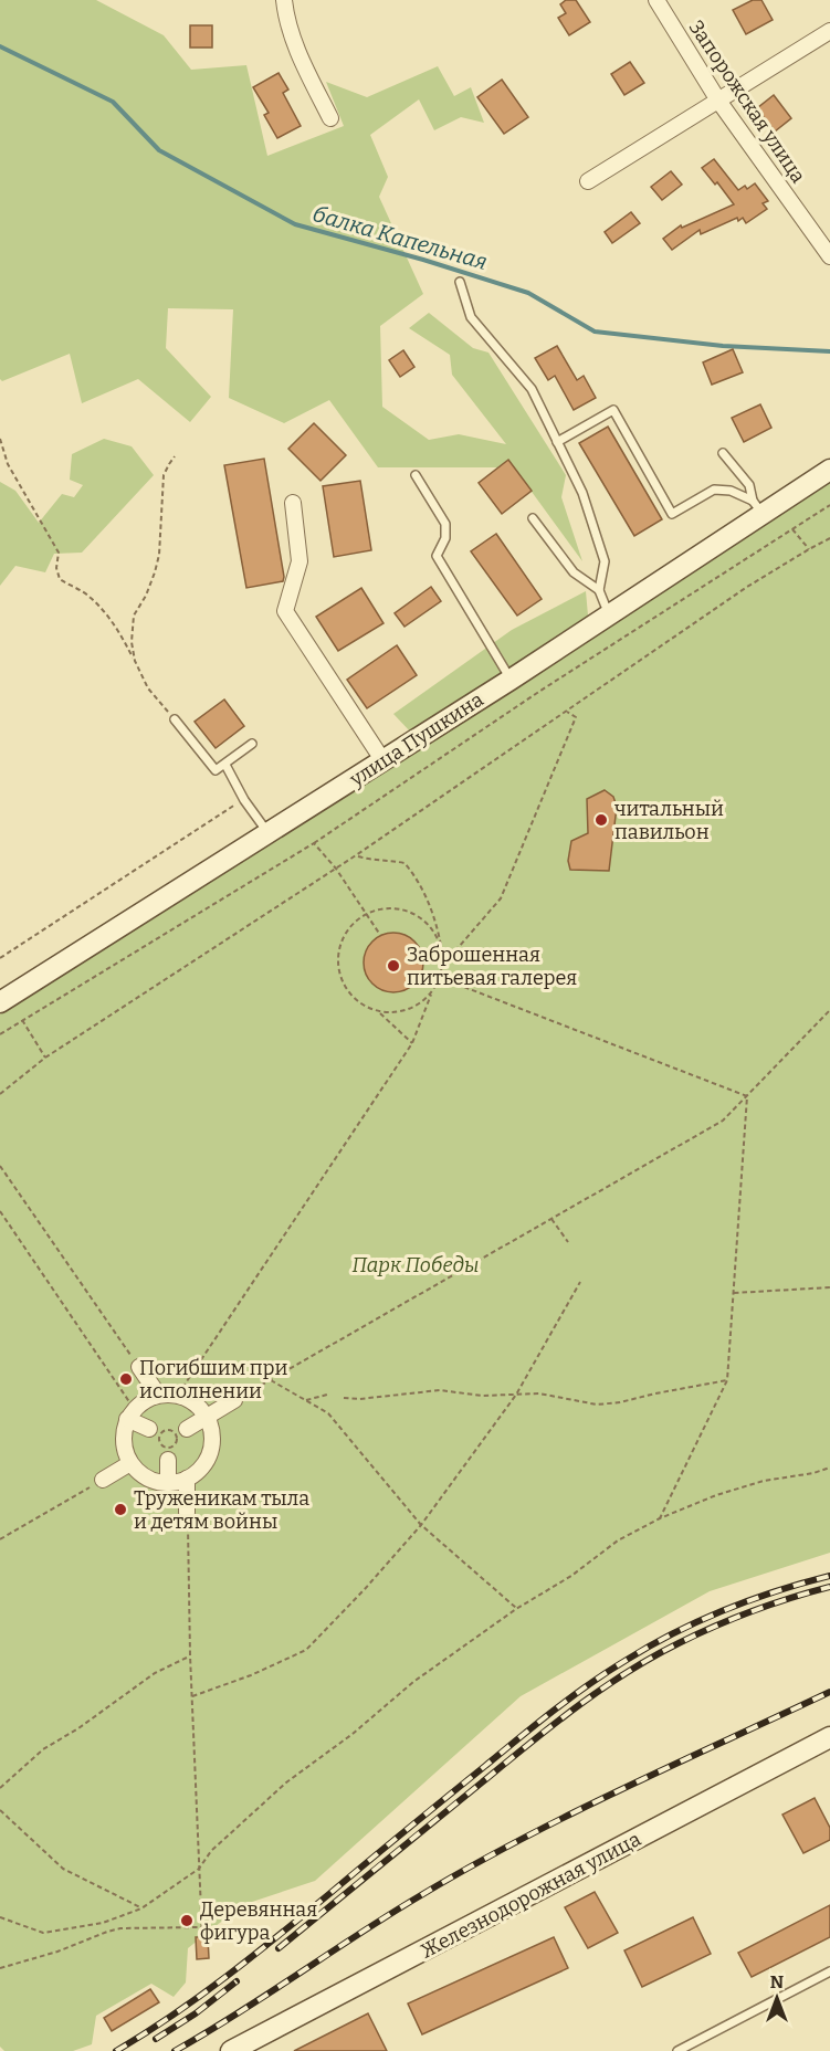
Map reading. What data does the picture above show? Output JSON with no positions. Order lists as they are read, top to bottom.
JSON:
{
  "streets": {
    "street": ["Запорожская улица", "улица Пушкина", "Железнодорожная улица"]
  },
  "water": ["балка Капельная"],
  "parks": ["Парк Победы"],
  "places": [
    "читальный павильон",
    "Заброшенная питьевая галерея",
    "Погибшим при исполнении",
    "Труженикам тыла и детям войны",
    "Деревянная фигура"
  ],
  "north": "top"
}
